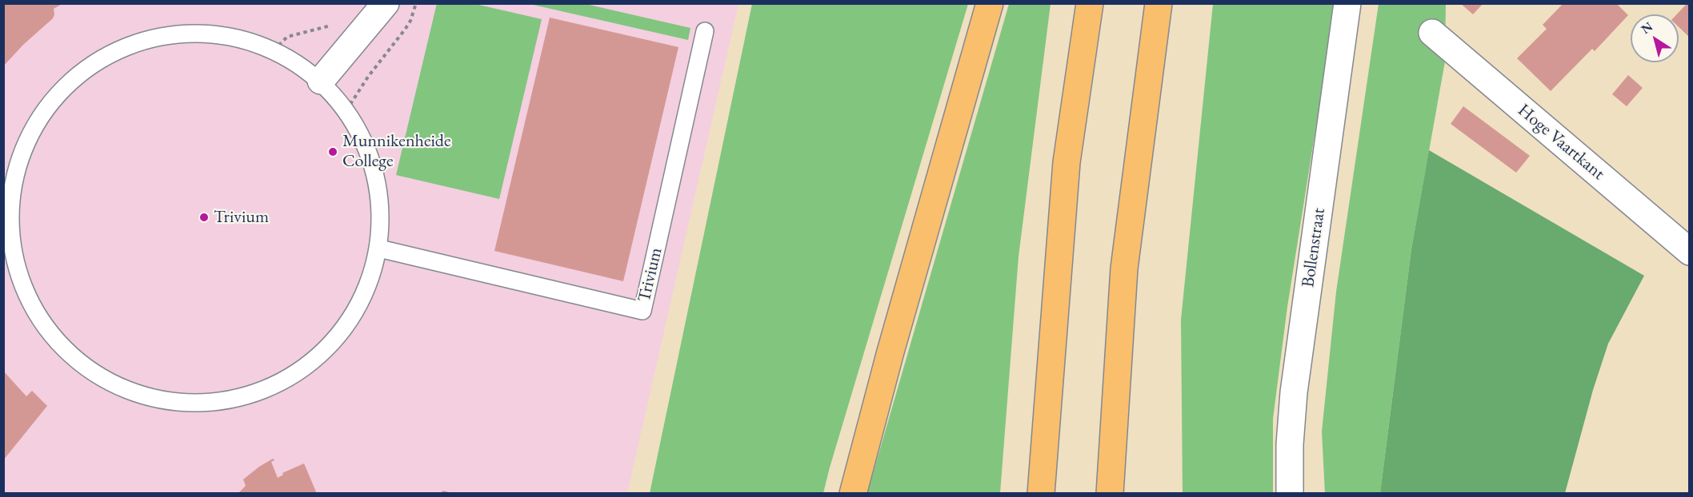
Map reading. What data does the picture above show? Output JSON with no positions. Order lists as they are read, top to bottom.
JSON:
{
  "streets": {
    "street": ["Hoge Vaartkant", "Bollenstraat"],
    "lane": ["Trivium"]
  },
  "places": ["Munnikenheide College", "Trivium"],
  "north": "top left"
}
